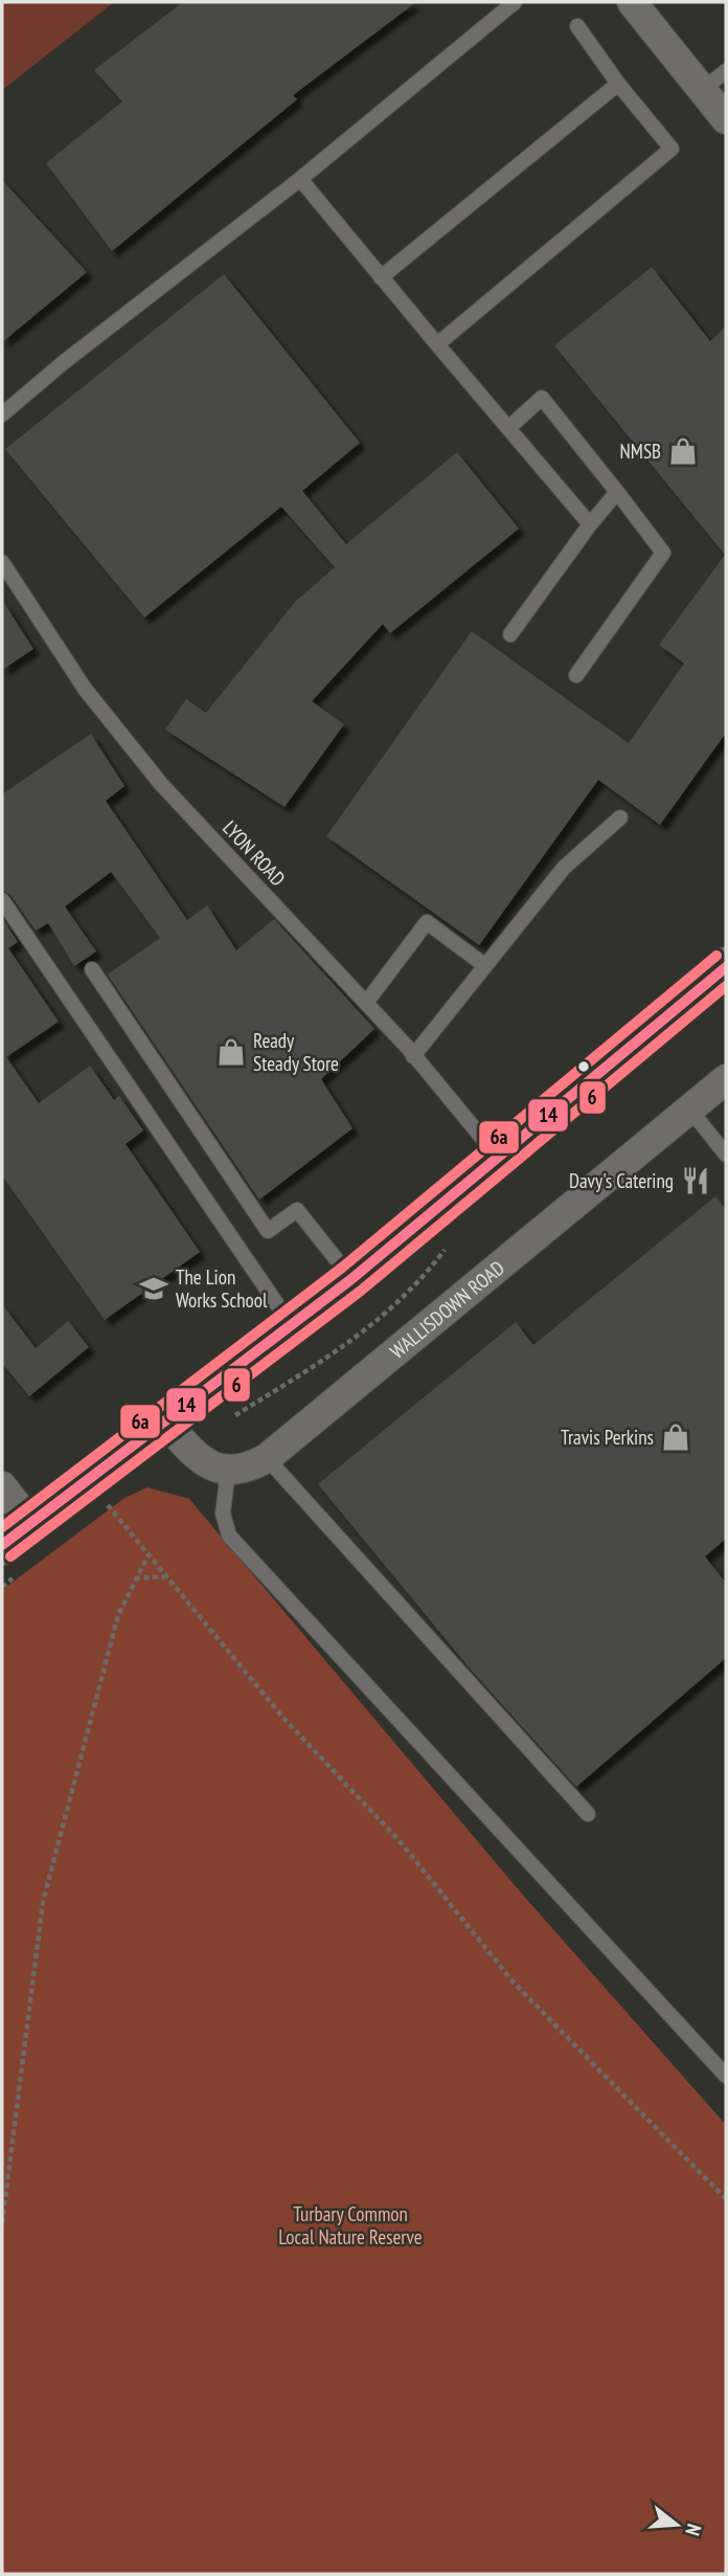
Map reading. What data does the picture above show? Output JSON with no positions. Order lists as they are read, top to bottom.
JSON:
{
  "streets": {
    "street": ["WALLISDOWN ROAD"],
    "lane": ["LYON ROAD"]
  },
  "parks": ["Turbary Common Local Nature Reserve"],
  "places": {
    "shop": ["NMSB", "Ready Steady Store", "Travis Perkins"],
    "restaurant": ["Davy's Catering"],
    "school or university": ["The Lion Works School"]
  },
  "lines": ["transit line 6a", "transit line 14", "transit line 6"],
  "north": "right"
}
